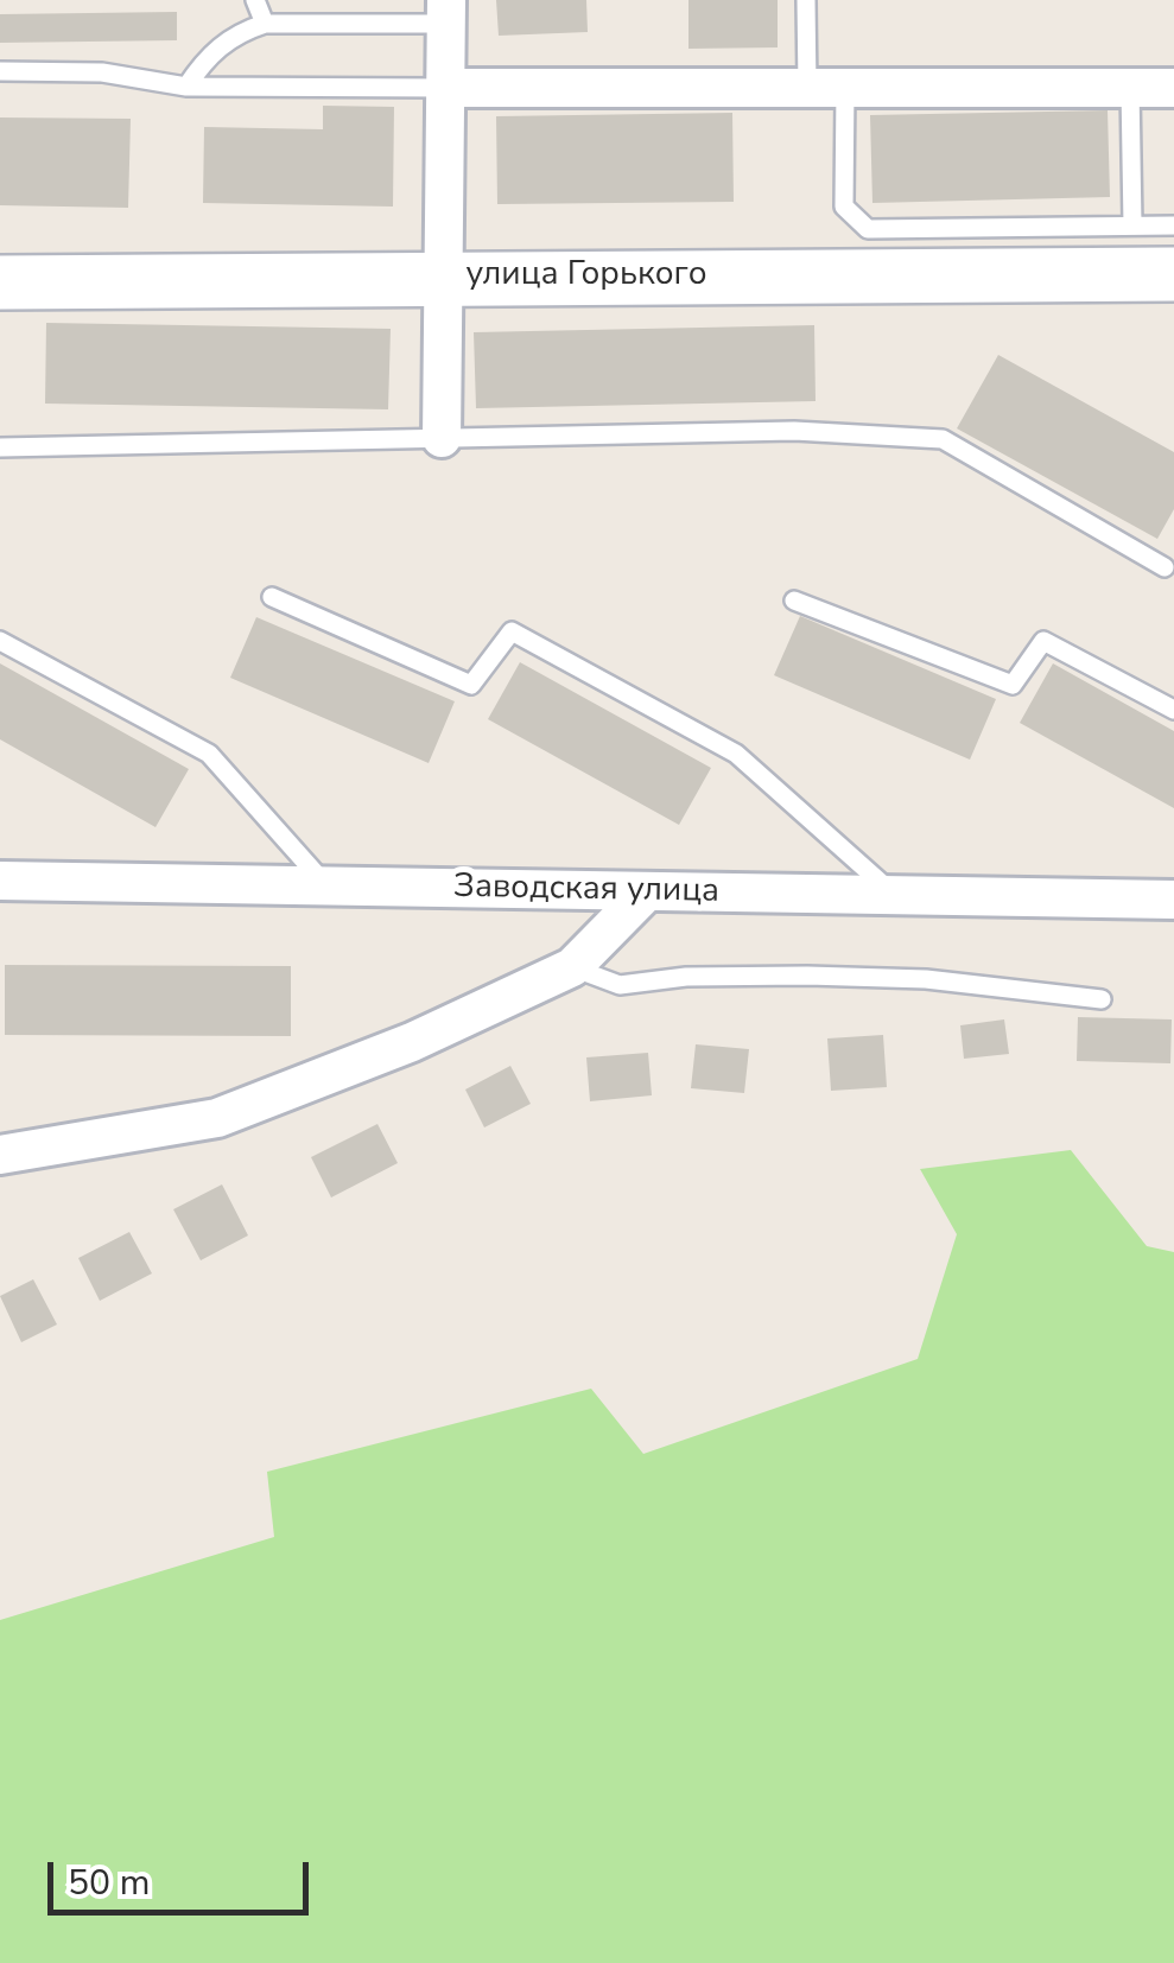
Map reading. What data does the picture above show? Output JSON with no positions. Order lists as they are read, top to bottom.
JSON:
{
  "streets": {
    "main road": ["улица Горького"],
    "street": ["Заводская улица"]
  },
  "scale_bar": "50 m"
}
